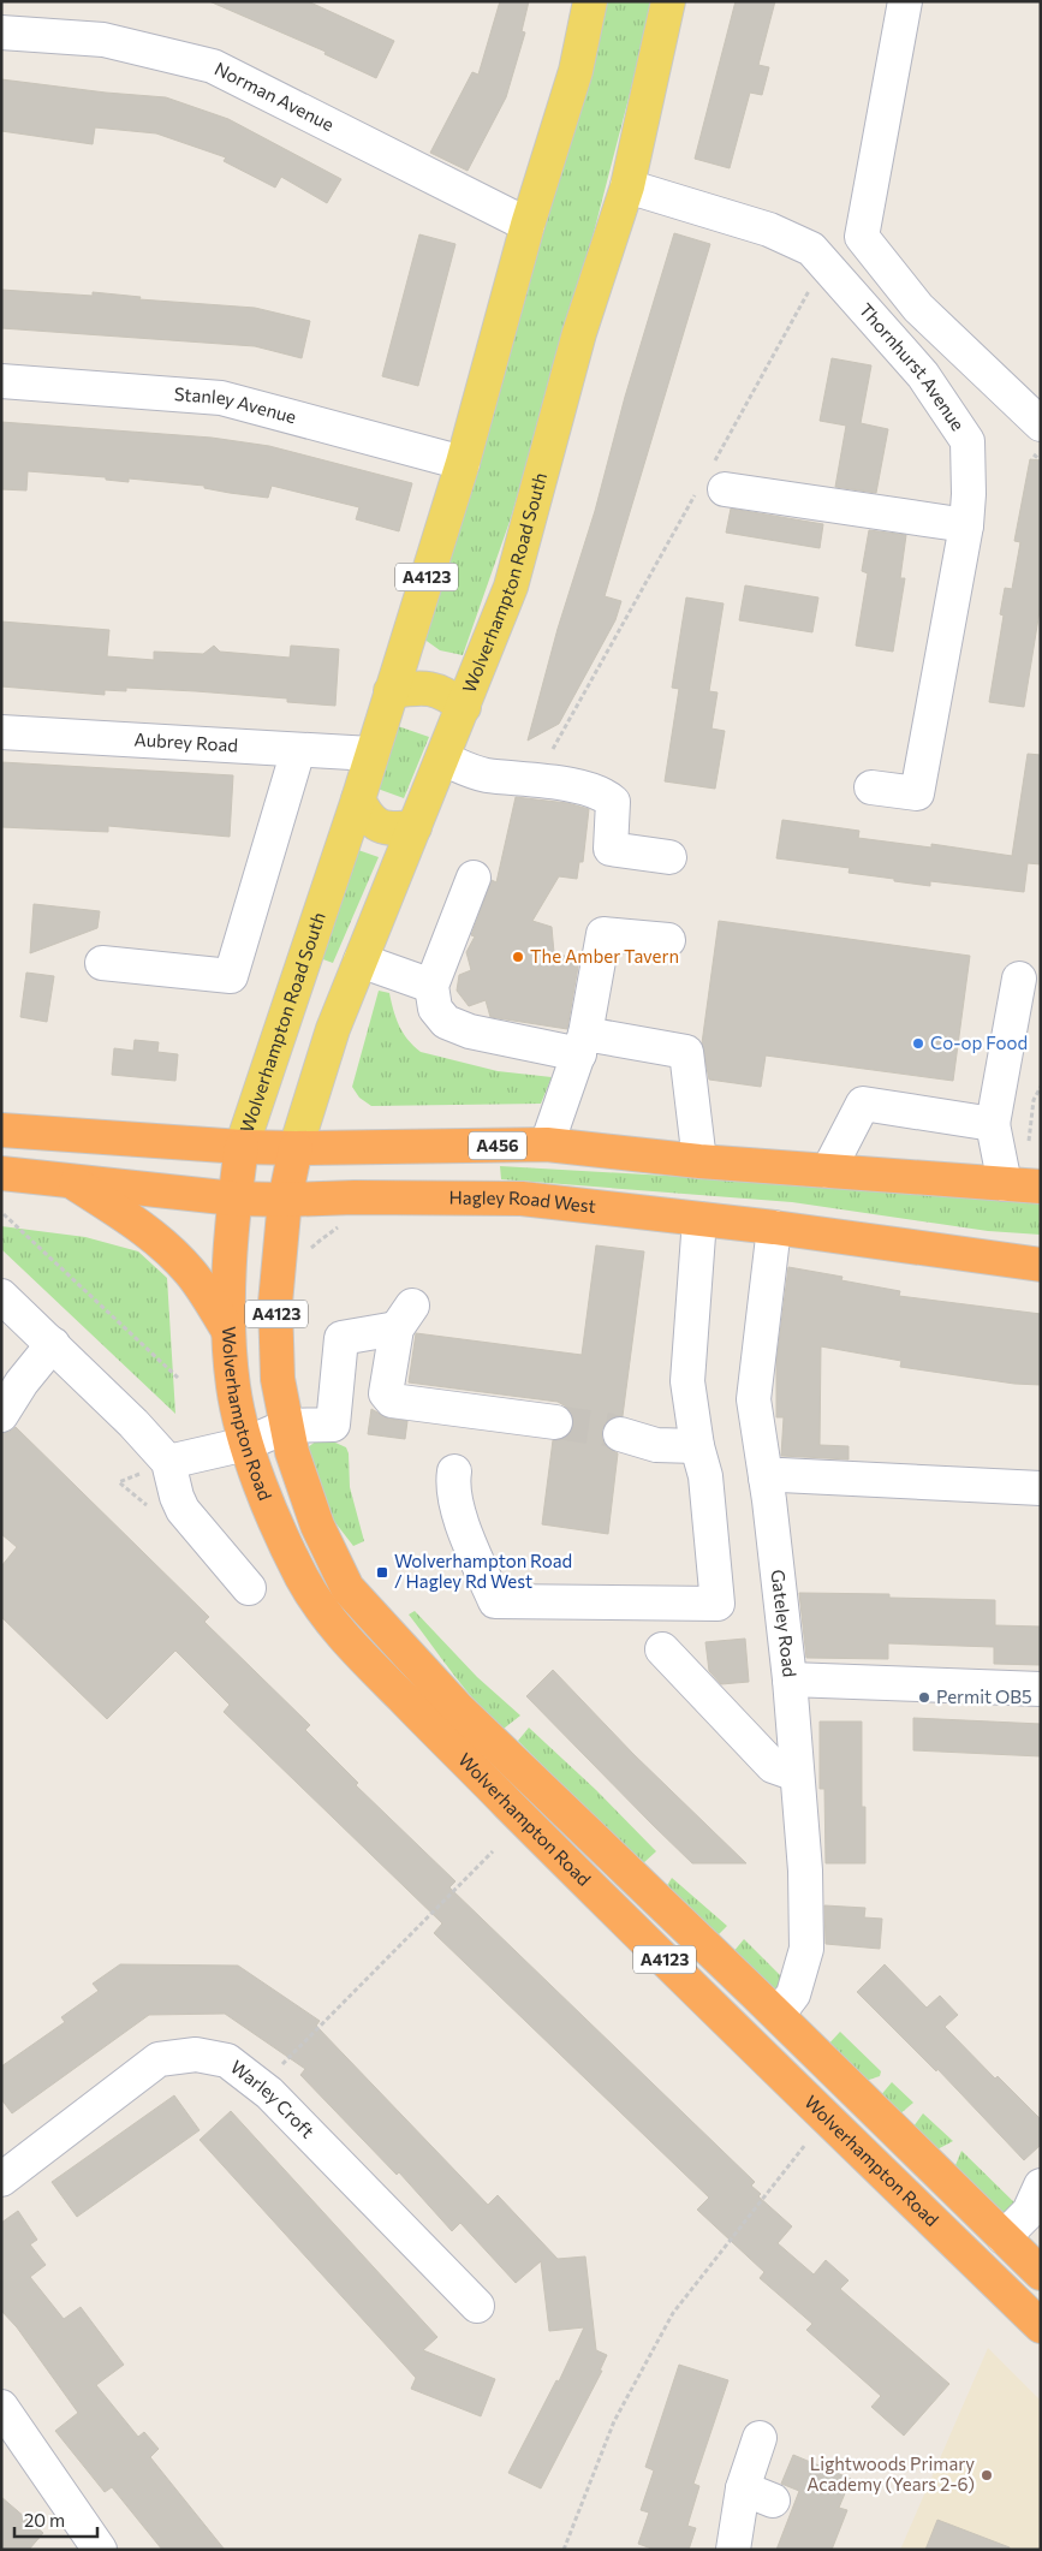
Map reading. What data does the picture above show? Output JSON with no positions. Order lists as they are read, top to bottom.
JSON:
{
  "streets": {
    "highway": [
      "A4123",
      "A456",
      "Hagley Road West",
      "Wolverhampton Road"
    ],
    "main road": ["Wolverhampton Road South"],
    "street": [
      "Norman Avenue",
      "Thornhurst Avenue",
      "Stanley Avenue",
      "Aubrey Road",
      "Gateley Road",
      "Warley Croft"
    ]
  },
  "crossings": [
    ["Norman Avenue", "Wolverhampton Road South"],
    ["Thornhurst Avenue", "Wolverhampton Road South"],
    ["Stanley Avenue", "Wolverhampton Road South"],
    ["Wolverhampton Road South", "Aubrey Road"],
    ["Wolverhampton Road South", "A456"],
    ["Wolverhampton Road South", "Wolverhampton Road"],
    ["A456", "Wolverhampton Road"],
    ["Hagley Road West", "Wolverhampton Road"],
    ["Hagley Road West", "Gateley Road"],
    ["Wolverhampton Road", "Gateley Road"]
  ],
  "places": {
    "other": [
      "The Amber Tavern",
      "Co-op Food",
      "Permit OB5",
      "Lightwoods Primary Academy (Years 2-6)"
    ],
    "transit": ["Wolverhampton Road / Hagley Rd West"]
  },
  "scale_bar": "20 m"
}
